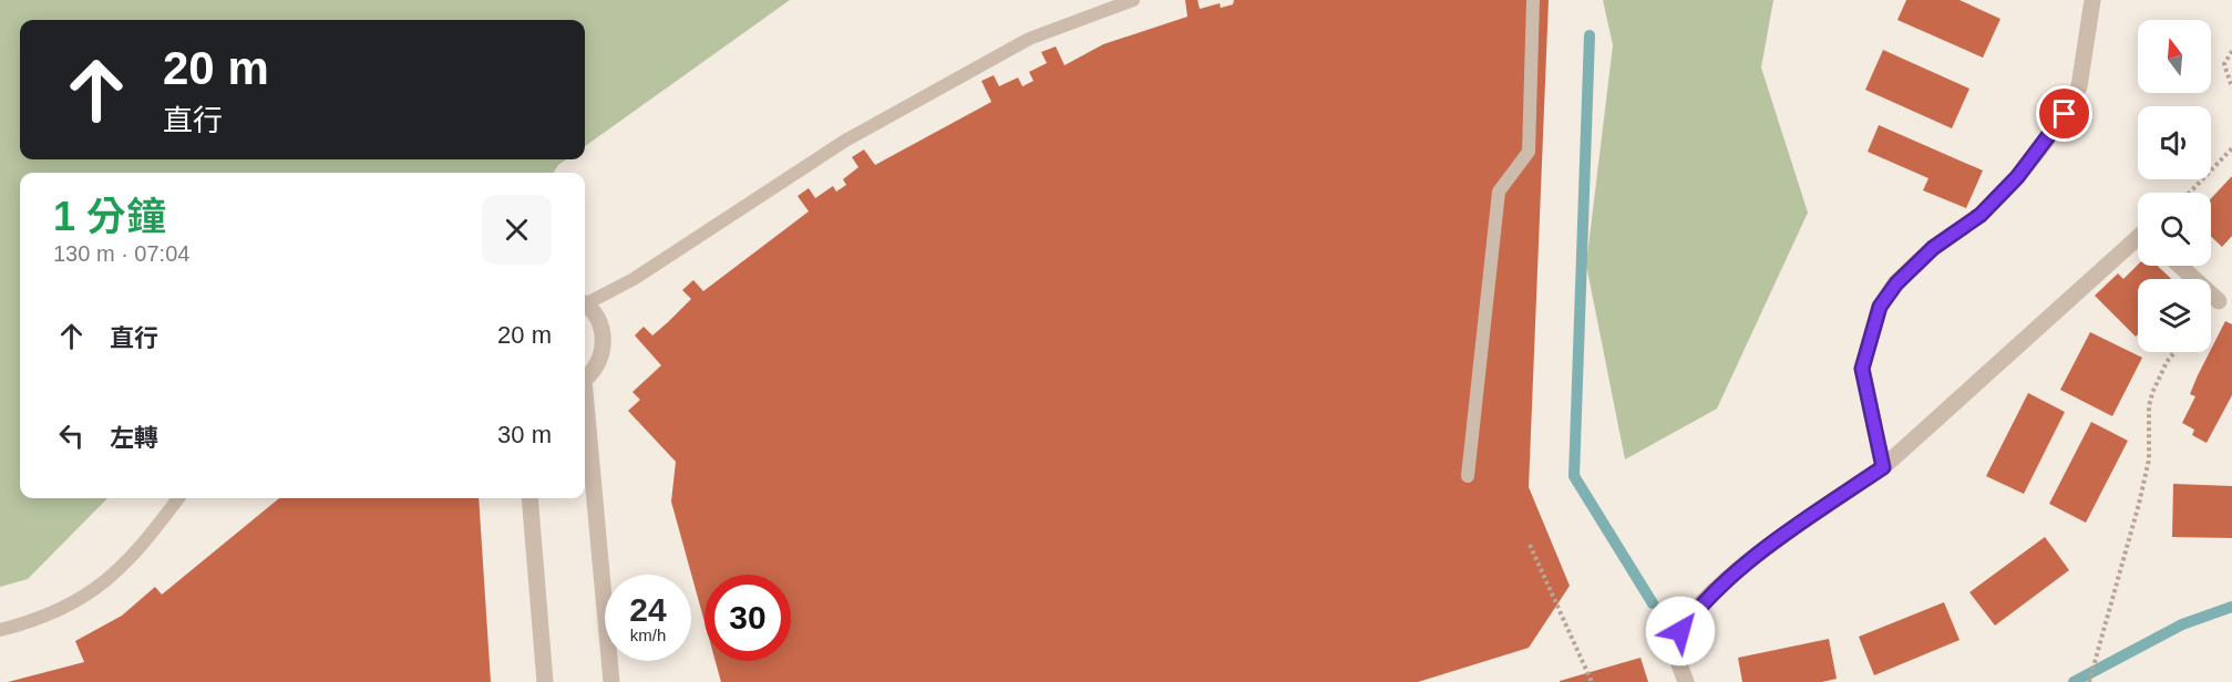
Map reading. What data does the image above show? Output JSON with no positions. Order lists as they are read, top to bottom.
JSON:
{
  "north": "top",
  "page": {
    "turn": ["20 m", "直行"],
    "heading": ["1 分鐘", "130 m · 07:04"],
    "list": [
      {
        "name": "直行",
        "value": "20 m"
      },
      {
        "name": "左轉",
        "value": "30 m"
      }
    ],
    "speed": "24 km/h",
    "limit": "30"
  }
}
